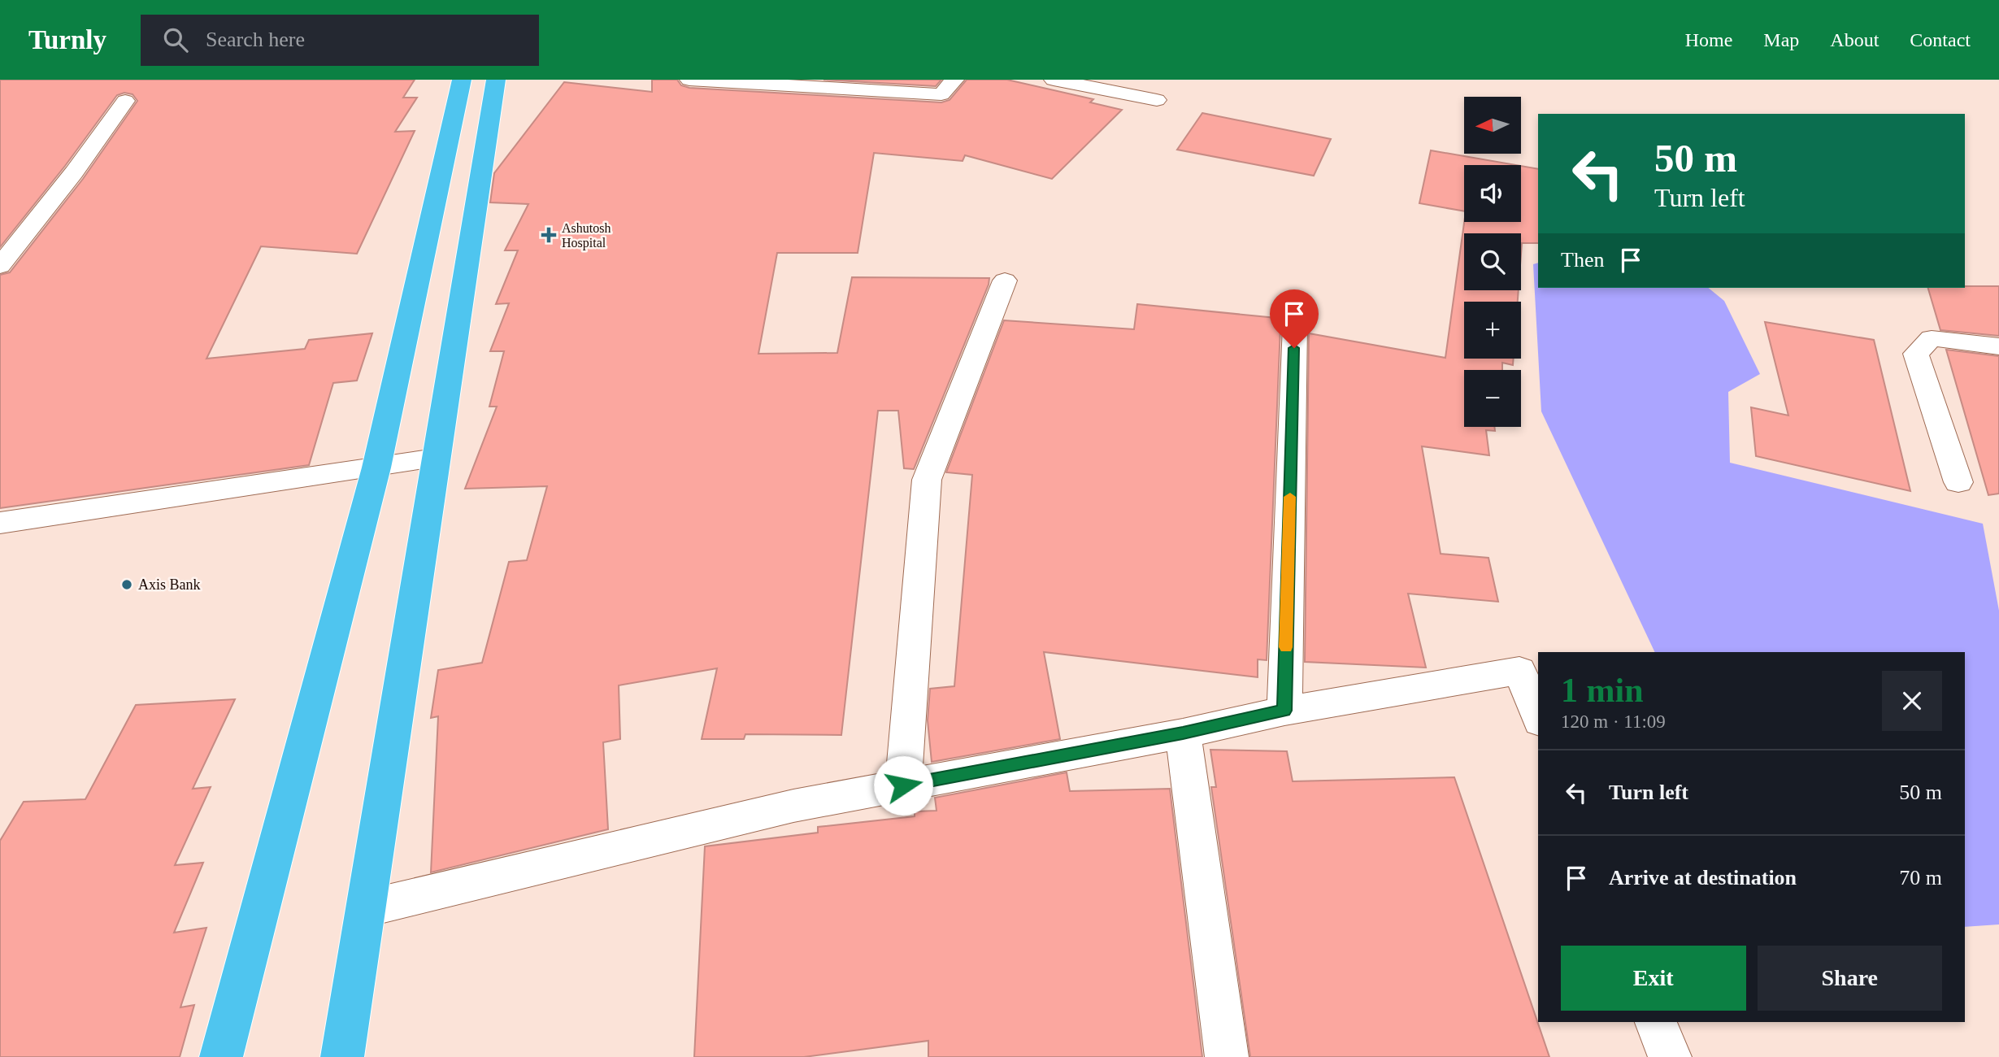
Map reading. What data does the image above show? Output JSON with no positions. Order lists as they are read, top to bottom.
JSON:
{
  "places": {
    "health": ["Ashutosh Hospital"],
    "other": ["Axis Bank"]
  },
  "north": "left",
  "page": {
    "header": "Turnly",
    "search": "Search here",
    "nav": [
      "Home",
      "Map",
      "About",
      "Contact"
    ],
    "map_buttons": ["+", "−"],
    "turn": ["50 m", "Turn left"],
    "then": "Then",
    "heading": ["1 min", "120 m · 11:09"],
    "list": [
      {
        "name": "Turn left",
        "value": "50 m"
      },
      {
        "name": "Arrive at destination",
        "value": "70 m"
      }
    ],
    "buttons": ["Exit", "Share"]
  }
}
